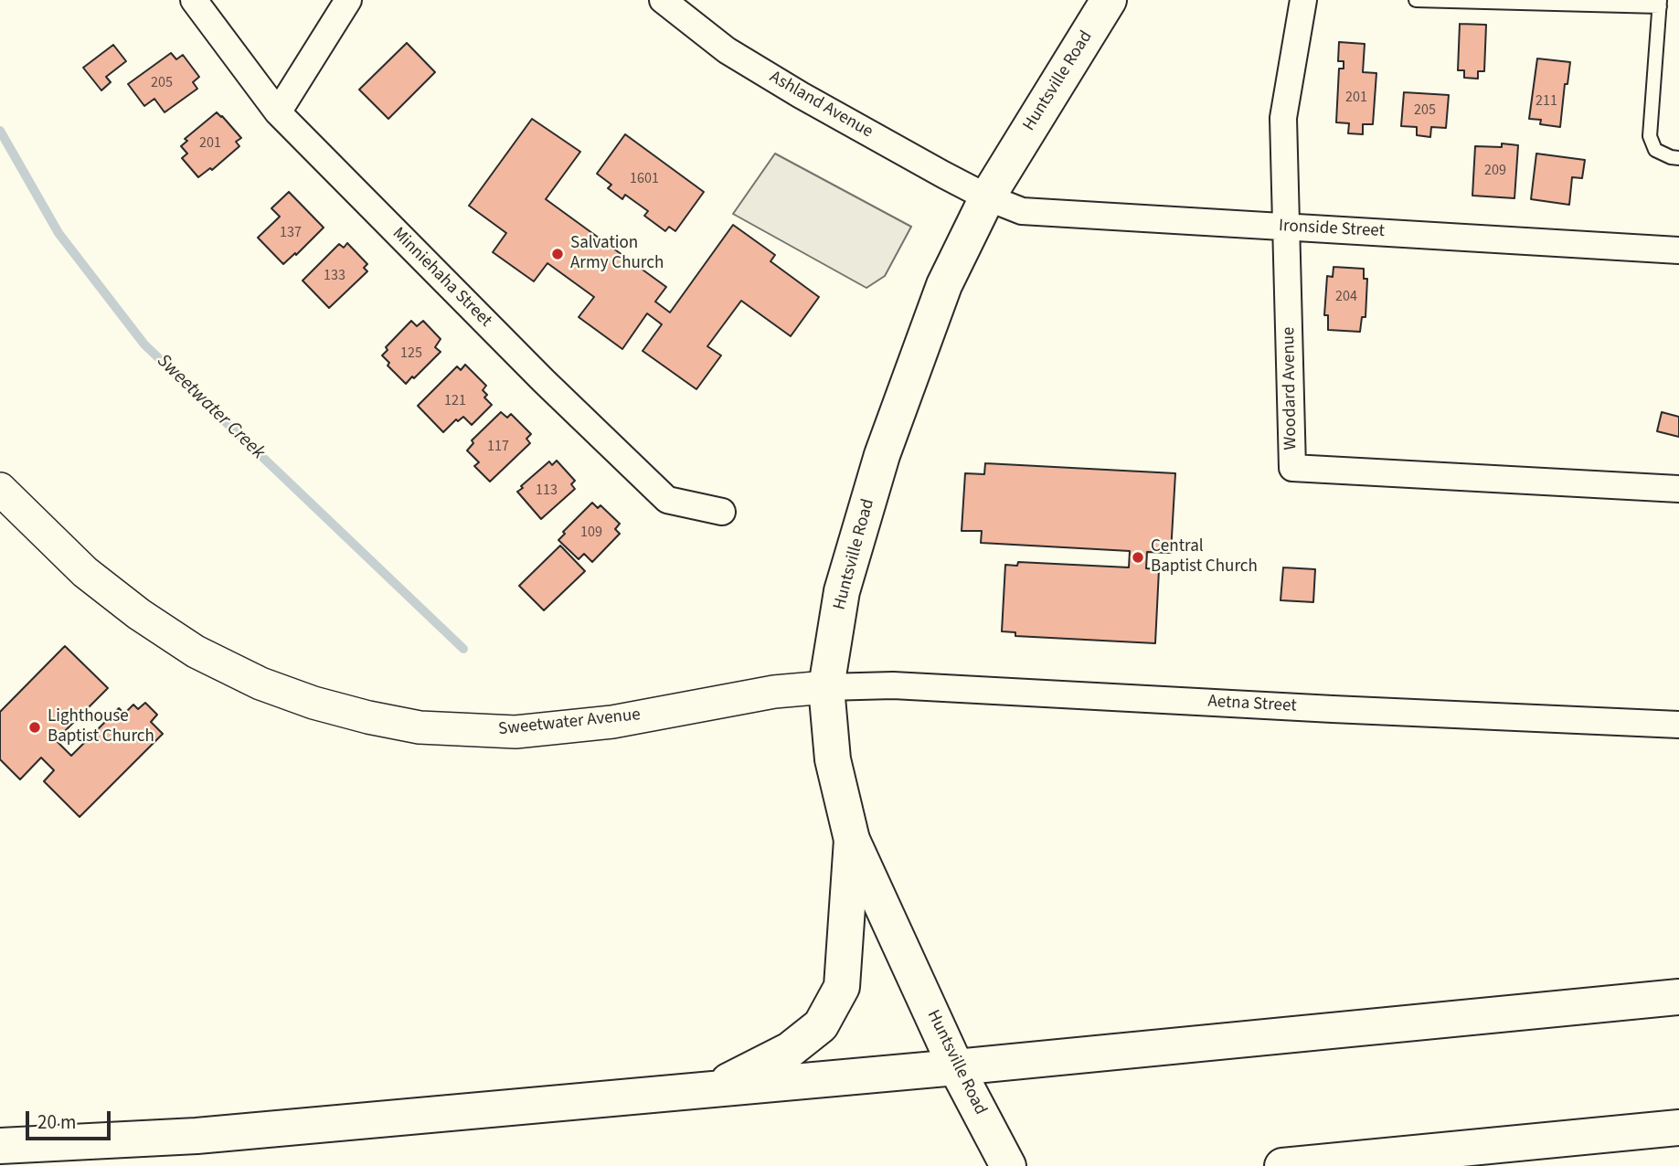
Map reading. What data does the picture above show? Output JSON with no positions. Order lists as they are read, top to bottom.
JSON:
{
  "streets": {
    "main road": ["Huntsville Road"],
    "street": [
      "Ashland Avenue",
      "Ironside Street",
      "Minniehaha Street",
      "Woodard Avenue",
      "Aetna Street",
      "Sweetwater Avenue"
    ]
  },
  "crossings": [
    ["Huntsville Road", "Ashland Avenue"],
    ["Huntsville Road", "Ironside Street"],
    ["Huntsville Road", "Aetna Street"],
    ["Huntsville Road", "Sweetwater Avenue"],
    ["Ashland Avenue", "Ironside Street"],
    ["Ironside Street", "Woodard Avenue"],
    ["Aetna Street", "Sweetwater Avenue"]
  ],
  "water": ["Sweetwater Creek"],
  "places": ["Salvation Army Church", "Central Baptist Church", "Lighthouse Baptist Church"],
  "house_numbers": [
    "205",
    "201",
    "211",
    "205",
    "201",
    "209",
    "1601",
    "137",
    "133",
    "204",
    "125",
    "121",
    "117",
    "113",
    "109"
  ],
  "scale_bar": "20 m"
}
